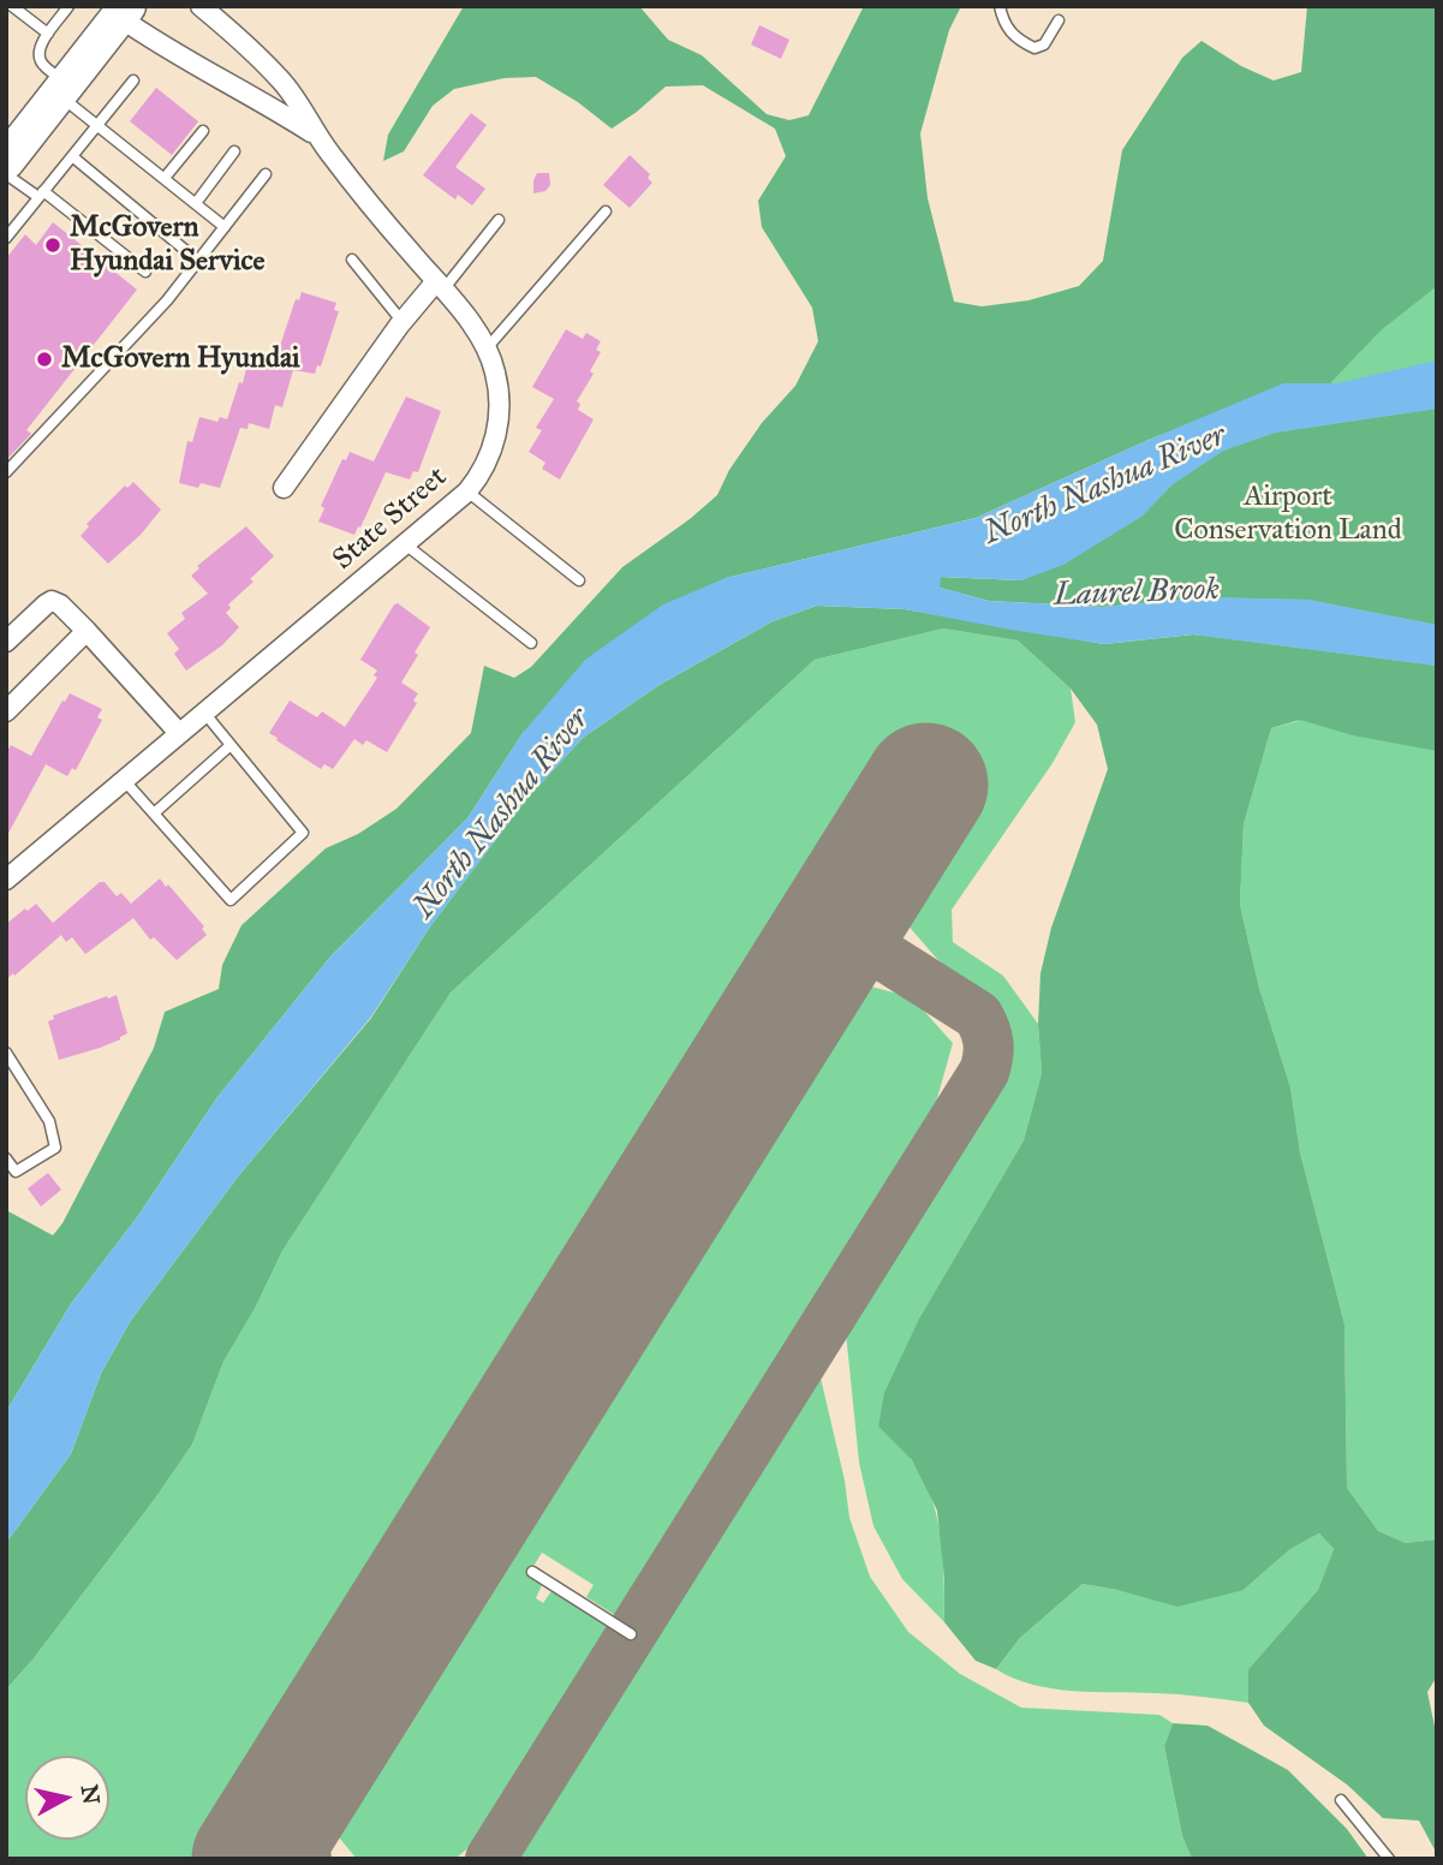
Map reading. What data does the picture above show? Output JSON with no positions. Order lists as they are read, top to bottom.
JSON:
{
  "streets": {
    "street": ["State Street"]
  },
  "water": ["North Nashua River", "Laurel Brook"],
  "parks": ["Airport Conservation Land"],
  "places": ["McGovern Hyundai Service", "McGovern Hyundai"],
  "north": "right"
}
